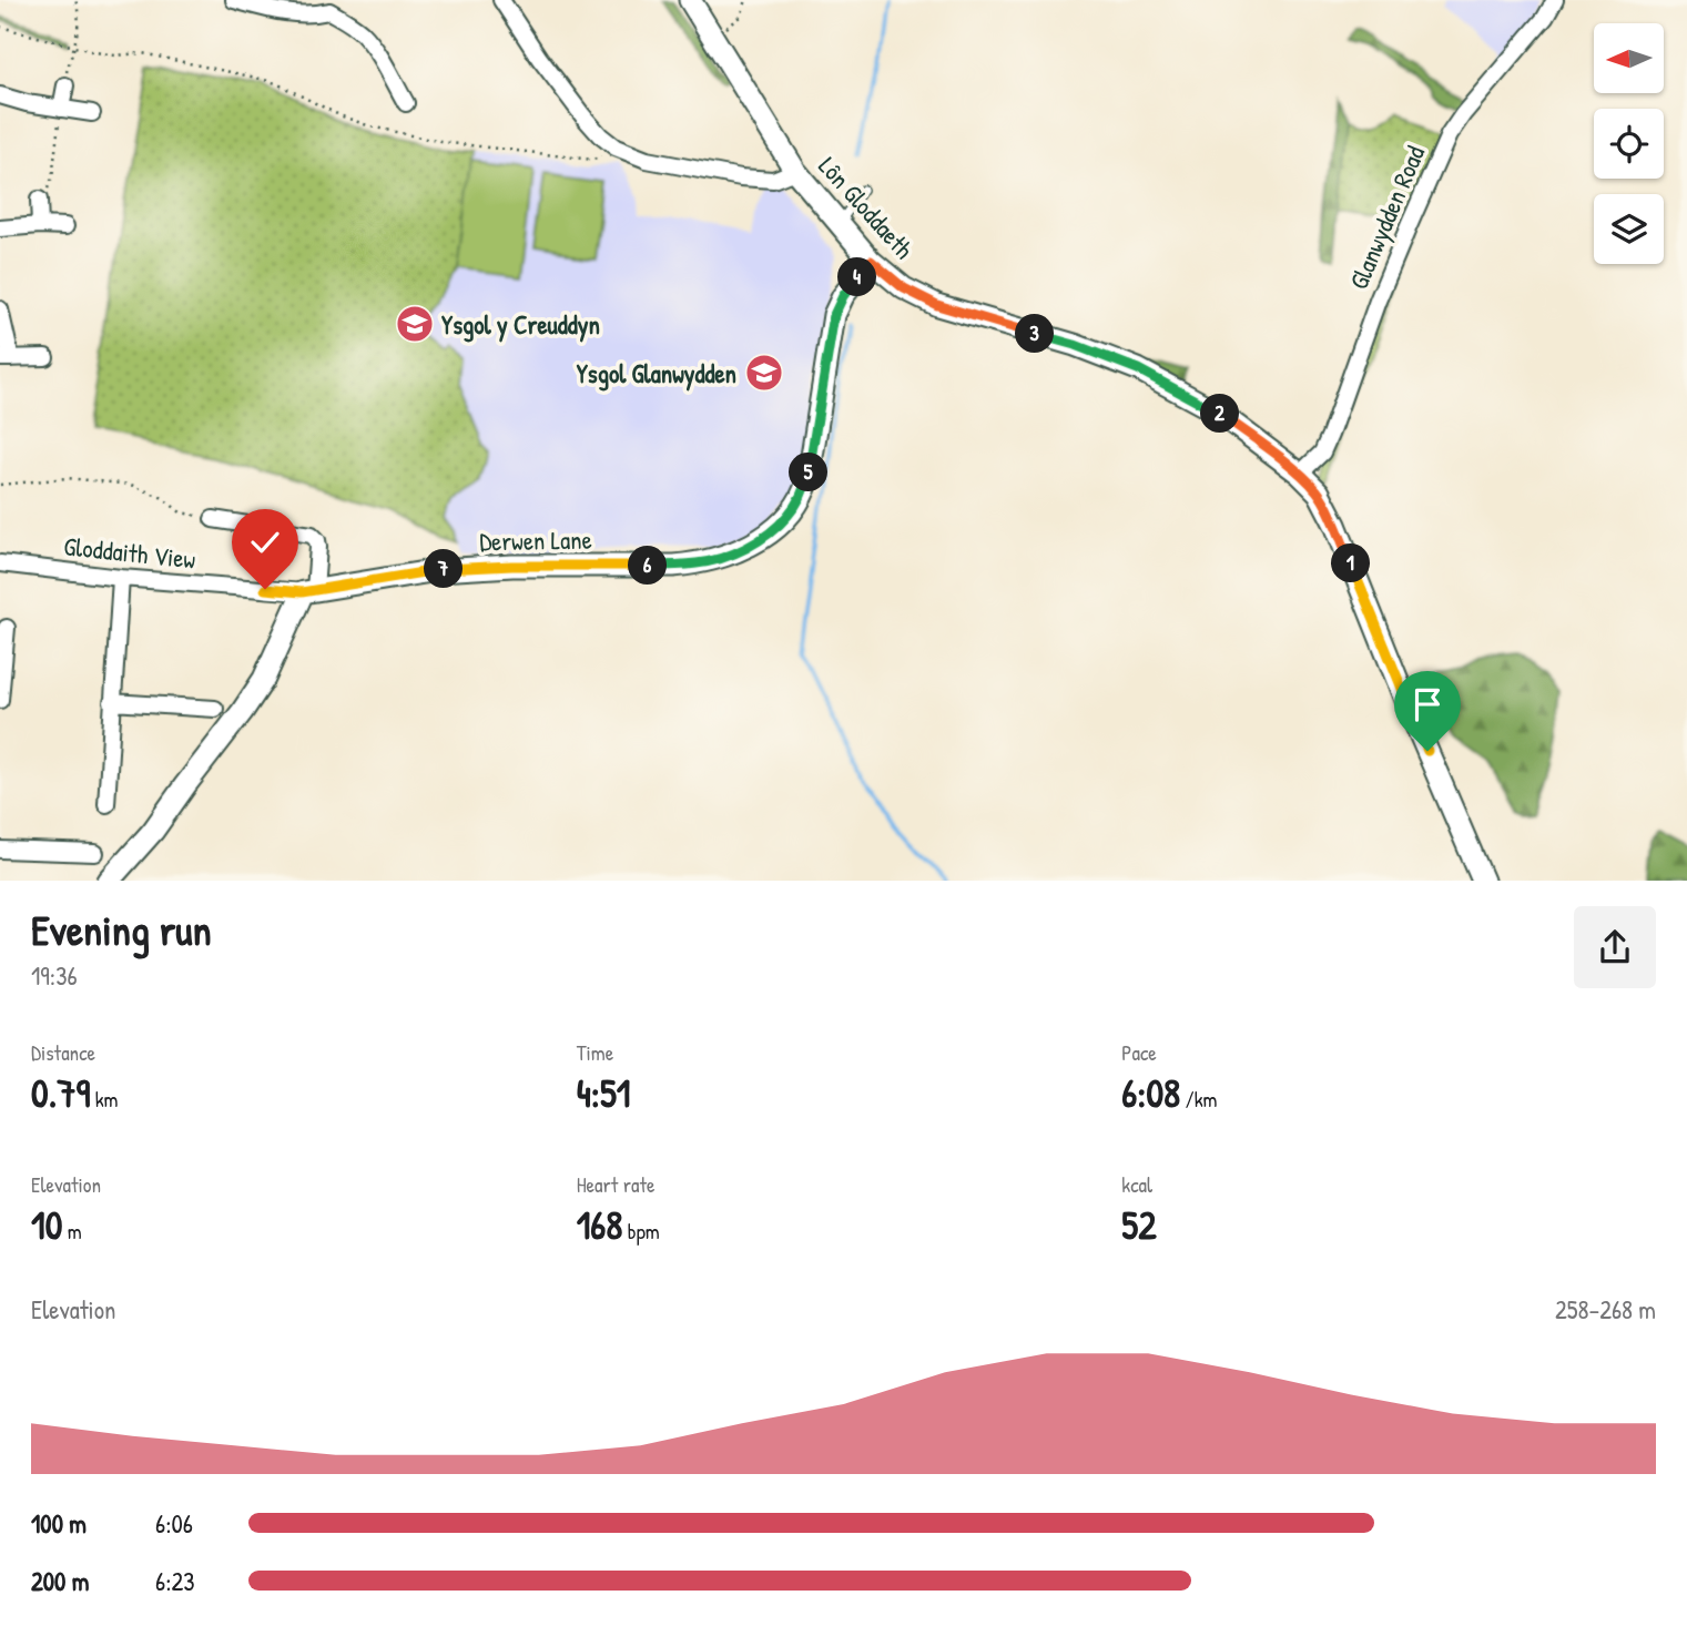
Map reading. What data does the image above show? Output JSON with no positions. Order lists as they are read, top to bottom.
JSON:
{
  "streets": {
    "street": [
      "Lôn Gloddaeth",
      "Glanwydden Road",
      "Derwen Lane",
      "Gloddaith View"
    ]
  },
  "crossings": [
    ["Lôn Gloddaeth", "Glanwydden Road"],
    ["Lôn Gloddaeth", "Derwen Lane"],
    ["Derwen Lane", "Gloddaith View"]
  ],
  "places": {
    "school or university": ["Ysgol y Creuddyn", "Ysgol Glanwydden"]
  },
  "north": "left",
  "page": {
    "pins": [
      "4",
      "3",
      "2",
      "5",
      "1",
      "6",
      "7"
    ],
    "heading": ["Evening run", "19:36"],
    "stats": [
      ["Distance", "0.79 km"],
      ["Time", "4:51"],
      ["Pace", "6:08 /km"],
      ["Elevation", "10 m"],
      ["Heart rate", "168 bpm"],
      ["kcal", "52"]
    ],
    "chart": ["Elevation", "258–268 m"],
    "list": [
      {
        "name": "100 m",
        "note": "6:06"
      },
      {
        "name": "200 m",
        "note": "6:23"
      }
    ]
  }
}
